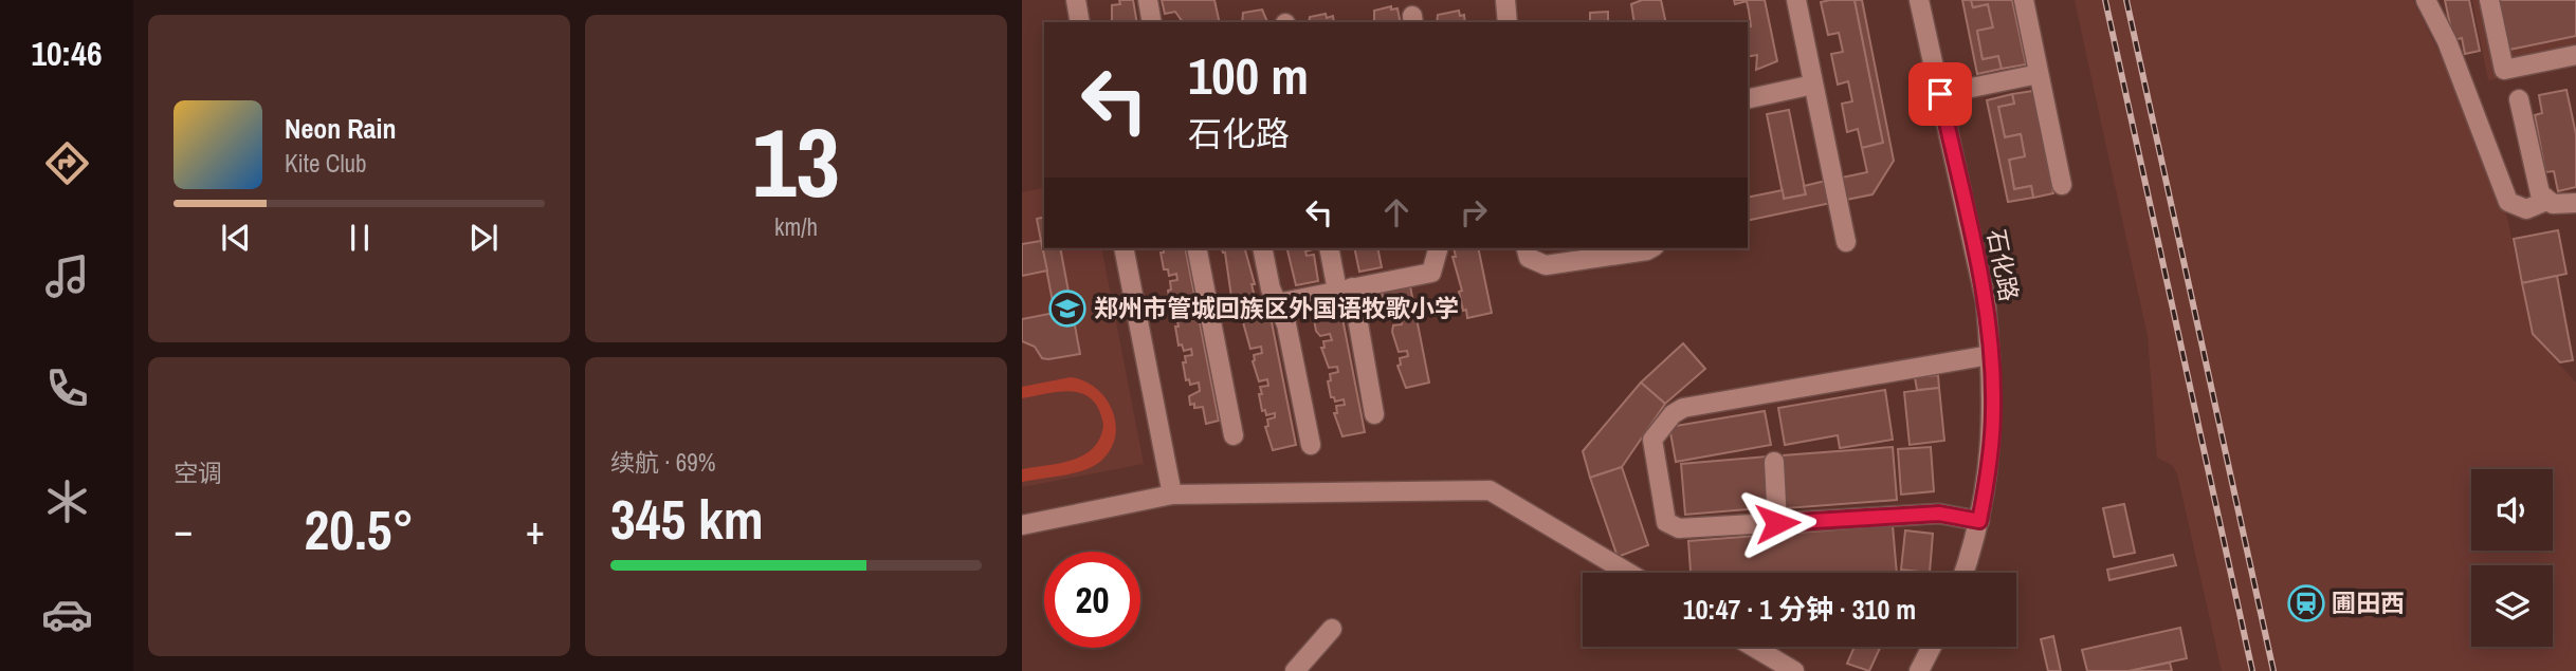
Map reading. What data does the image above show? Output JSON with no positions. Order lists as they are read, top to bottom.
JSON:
{
  "streets": {
    "street": ["石化路"]
  },
  "places": {
    "school or university": ["郑州市管城回族区外国语牧歌小学"],
    "station": ["圃田西"]
  },
  "page": {
    "tabs": "10:46",
    "tile": [
      ["13", "km/h"],
      "空调",
      ["续航 · 69%", "345 km"]
    ],
    "turn": ["100 m", "石化路"],
    "song": ["Neon Rain", "Kite Club"],
    "heat": ["−", "20.5°", "+"],
    "limit": "20",
    "trip": "10:47 · 1 分钟 · 310 m"
  }
}
